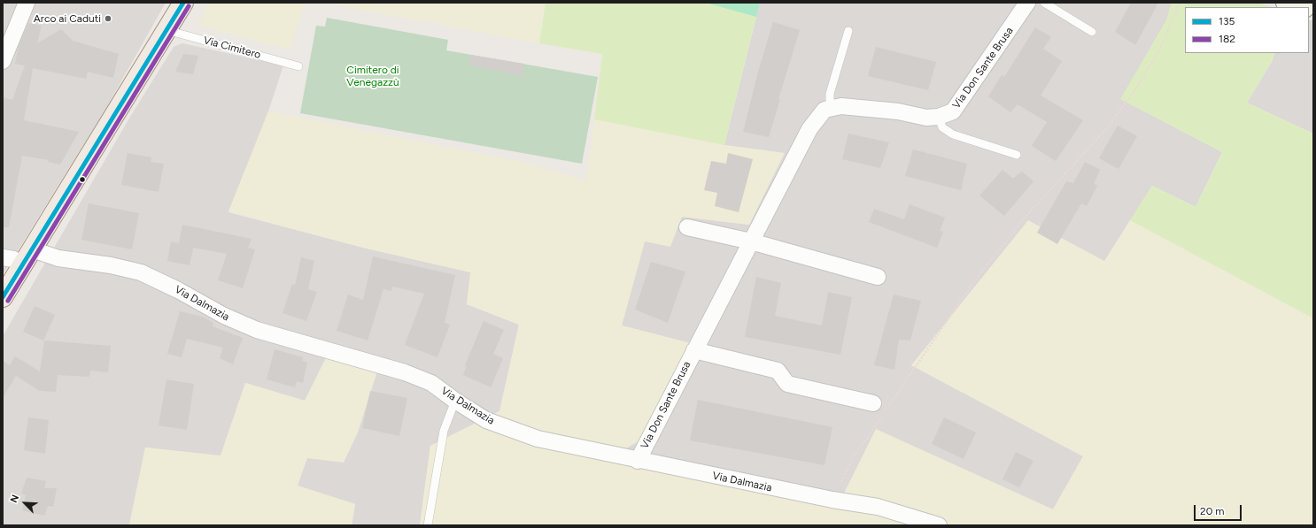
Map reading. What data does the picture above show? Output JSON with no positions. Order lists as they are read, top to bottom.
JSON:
{
  "streets": {
    "street": ["Via Don Sante Brusa", "Via Dalmazia"],
    "lane": ["Via Cimitero"]
  },
  "crossings": [
    ["Via Don Sante Brusa", "Via Dalmazia"]
  ],
  "parks": ["Cimitero di Venegazzù"],
  "places": ["Arco ai Caduti"],
  "lines": ["transit line 135", "transit line 182"],
  "legend": ["135", "182"],
  "scale_bar": "20 m",
  "north": "top left"
}
